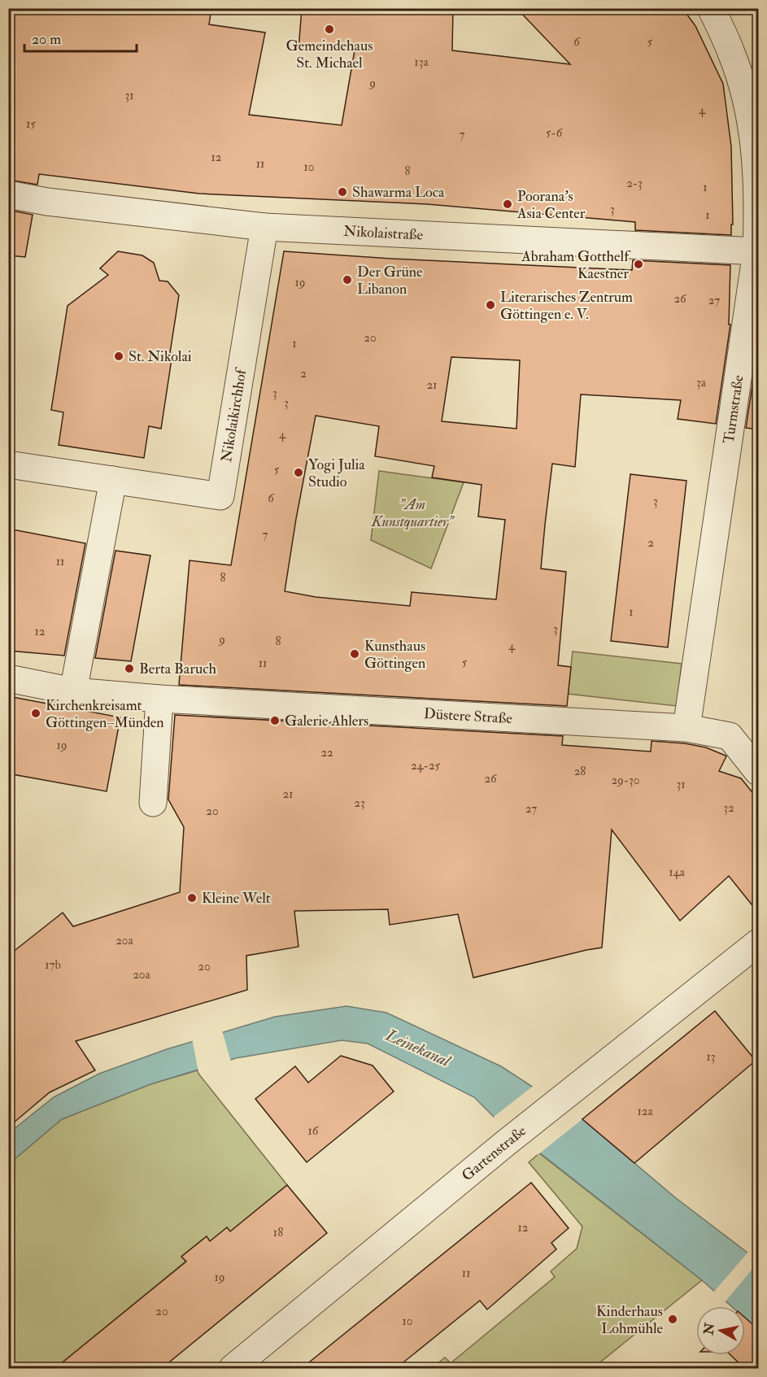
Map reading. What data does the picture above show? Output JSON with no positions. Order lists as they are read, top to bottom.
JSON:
{
  "streets": {
    "street": [
      "Nikolaistraße",
      "Turmstraße",
      "Nikolaikirchhof",
      "Düstere Straße",
      "Gartenstraße"
    ]
  },
  "crossings": [
    ["Nikolaistraße", "Turmstraße"],
    ["Nikolaistraße", "Nikolaikirchhof"],
    ["Turmstraße", "Düstere Straße"]
  ],
  "water": ["Leinekanal"],
  "parks": ["\"Am Kunstquartier\""],
  "places": [
    "Gemeindehaus St. Michael",
    "Shawarma Loca",
    "Poorana's Asia Center",
    "Abraham Gotthelf Kaestner",
    "Der Grüne Libanon",
    "Literarisches Zentrum Göttingen e. V.",
    "St. Nikolai",
    "Yogi Julia Studio",
    "Kunsthaus Göttingen",
    "Berta Baruch",
    "Kirchenkreisamt Göttingen–Münden",
    "Galerie Ahlers",
    "Kleine Welt",
    "Kinderhaus Lohmühle"
  ],
  "house_numbers": [
    "6",
    "5",
    "13a",
    "9",
    "31",
    "4",
    "15",
    "5-6",
    "7",
    "12",
    "11",
    "10",
    "8",
    "2-3",
    "1",
    "3",
    "1",
    "19",
    "26",
    "27",
    "20",
    "1",
    "2",
    "3a",
    "21",
    "3",
    "3",
    "4",
    "5",
    "6",
    "3",
    "7",
    "2",
    "11",
    "8",
    "1",
    "3",
    "12",
    "9",
    "8",
    "4",
    "5",
    "11",
    "19",
    "22",
    "24-25",
    "28",
    "26",
    "29-30",
    "31",
    "21",
    "23",
    "32",
    "27",
    "20",
    "14a",
    "20a",
    "17b",
    "20",
    "20a",
    "13",
    "12a",
    "16",
    "12",
    "18",
    "11",
    "19",
    "20",
    "10"
  ],
  "scale_bar": "20 m",
  "north": "left"
}
